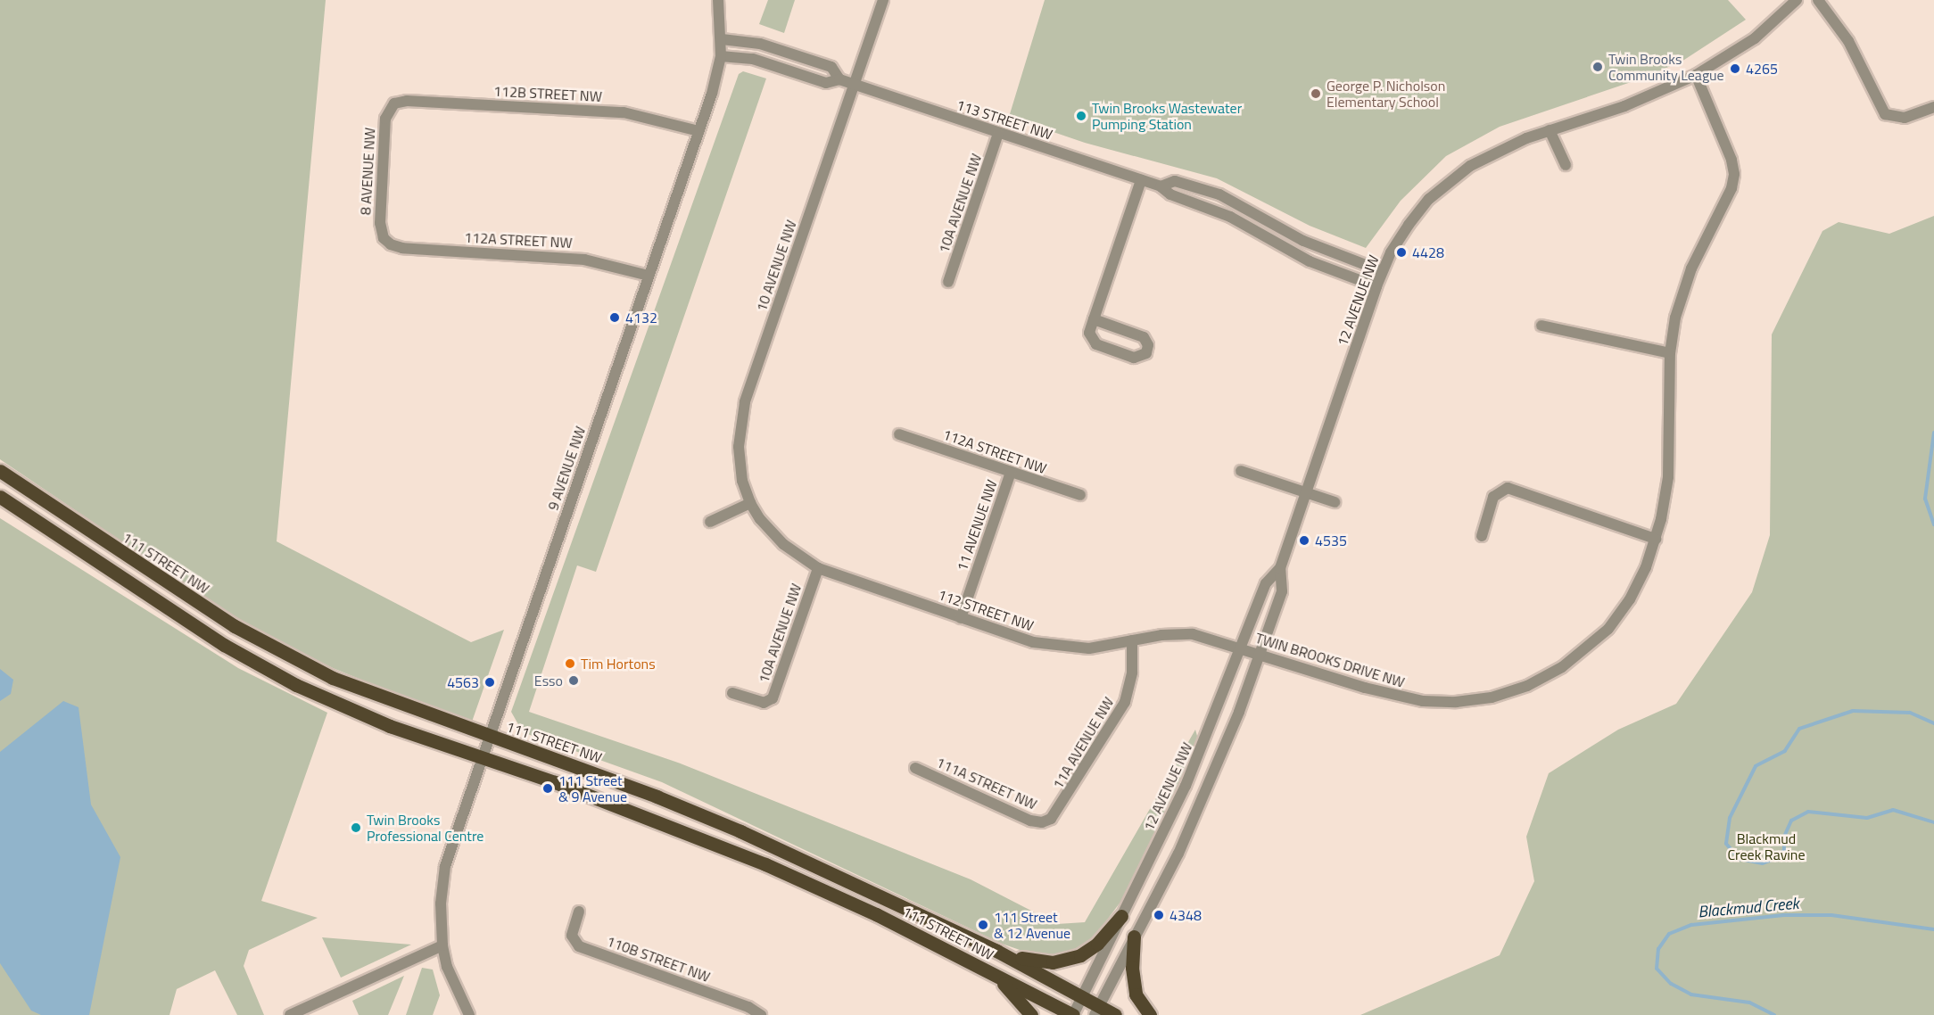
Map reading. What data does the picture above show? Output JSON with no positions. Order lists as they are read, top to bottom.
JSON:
{
  "streets": {
    "main road": ["111 STREET NW"],
    "street": [
      "112B STREET NW",
      "113 STREET NW",
      "8 AVENUE NW",
      "10A AVENUE NW",
      "112A STREET NW",
      "10 AVENUE NW",
      "12 AVENUE NW",
      "9 AVENUE NW",
      "11 AVENUE NW",
      "112 STREET NW",
      "TWIN BROOKS DRIVE NW",
      "11A AVENUE NW",
      "111A STREET NW",
      "110B STREET NW"
    ]
  },
  "crossings": [
    ["112B STREET NW", "8 AVENUE NW"],
    ["112B STREET NW", "9 AVENUE NW"],
    ["113 STREET NW", "10A AVENUE NW"],
    ["113 STREET NW", "10 AVENUE NW"],
    ["113 STREET NW", "12 AVENUE NW"],
    ["113 STREET NW", "9 AVENUE NW"],
    ["8 AVENUE NW", "112A STREET NW"],
    ["10A AVENUE NW", "112 STREET NW"],
    ["112A STREET NW", "9 AVENUE NW"],
    ["112A STREET NW", "11 AVENUE NW"],
    ["10 AVENUE NW", "112 STREET NW"],
    ["12 AVENUE NW", "111 STREET NW"],
    ["12 AVENUE NW", "112 STREET NW"],
    ["12 AVENUE NW", "TWIN BROOKS DRIVE NW"],
    ["9 AVENUE NW", "111 STREET NW"],
    ["11 AVENUE NW", "112 STREET NW"],
    ["112 STREET NW", "TWIN BROOKS DRIVE NW"],
    ["112 STREET NW", "11A AVENUE NW"],
    ["11A AVENUE NW", "111A STREET NW"]
  ],
  "water": ["Blackmud Creek"],
  "parks": ["Blackmud Creek Ravine"],
  "places": [
    "Twin Brooks Community League",
    "4265",
    "George P. Nicholson Elementary School",
    "Twin Brooks Wastewater Pumping Station",
    "4428",
    "4132",
    "4535",
    "Tim Hortons",
    "Esso",
    "4563",
    "111 Street & 9 Avenue",
    "Twin Brooks Professional Centre",
    "4348",
    "111 Street & 12 Avenue"
  ]
}
